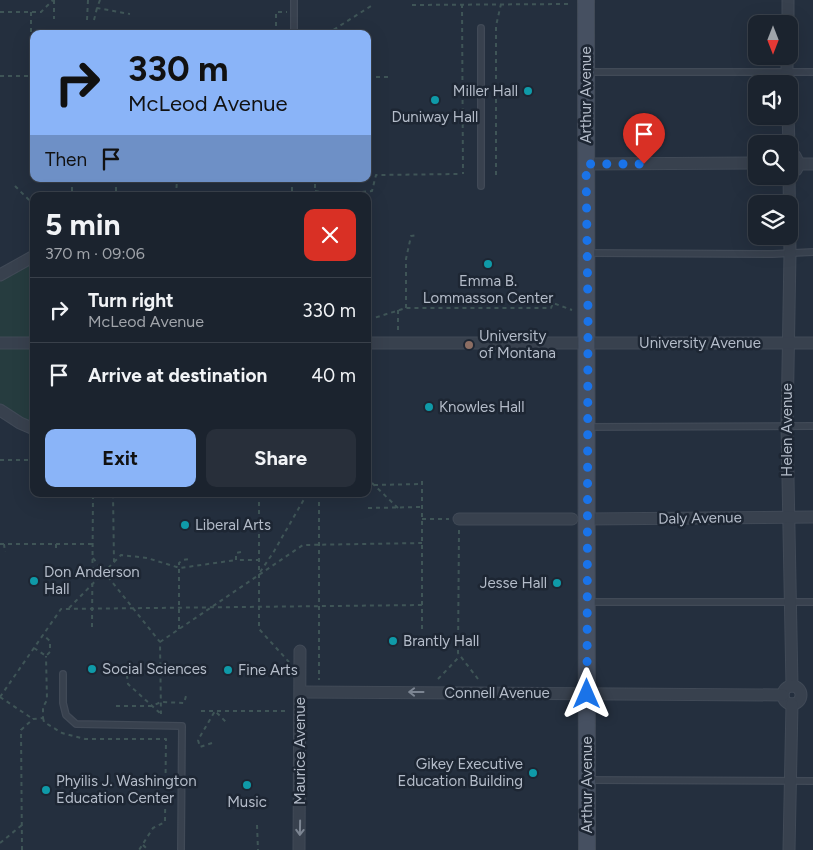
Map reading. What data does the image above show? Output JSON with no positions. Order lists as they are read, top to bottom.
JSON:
{
  "streets": {
    "street": [
      "Arthur Avenue",
      "University Avenue",
      "Helen Avenue",
      "Daly Avenue",
      "Connell Avenue",
      "Maurice Avenue"
    ]
  },
  "crossings": [
    ["Arthur Avenue", "University Avenue"],
    ["Arthur Avenue", "Daly Avenue"],
    ["Arthur Avenue", "Connell Avenue"],
    ["University Avenue", "Helen Avenue"],
    ["Helen Avenue", "Daly Avenue"],
    ["Helen Avenue", "Connell Avenue"],
    ["Connell Avenue", "Maurice Avenue"]
  ],
  "one_way": ["Connell Avenue", "Maurice Avenue"],
  "places": [
    "Miller Hall",
    "Duniway Hall",
    "Emma B. Lommasson Center",
    "University of Montana",
    "Knowles Hall",
    "Liberal Arts",
    "Don Anderson Hall",
    "Jesse Hall",
    "Brantly Hall",
    "Social Sciences",
    "Fine Arts",
    "Gikey Executive Education Building",
    "Music",
    "Phyilis J. Washington Education Center"
  ],
  "north": "bottom",
  "page": {
    "turn": ["330 m", "McLeod Avenue"],
    "then": "Then",
    "heading": ["5 min", "370 m · 09:06"],
    "list": [
      {
        "name": "Turn right",
        "note": "McLeod Avenue",
        "value": "330 m"
      },
      {
        "name": "Arrive at destination",
        "value": "40 m"
      }
    ],
    "buttons": ["Exit", "Share"]
  }
}
